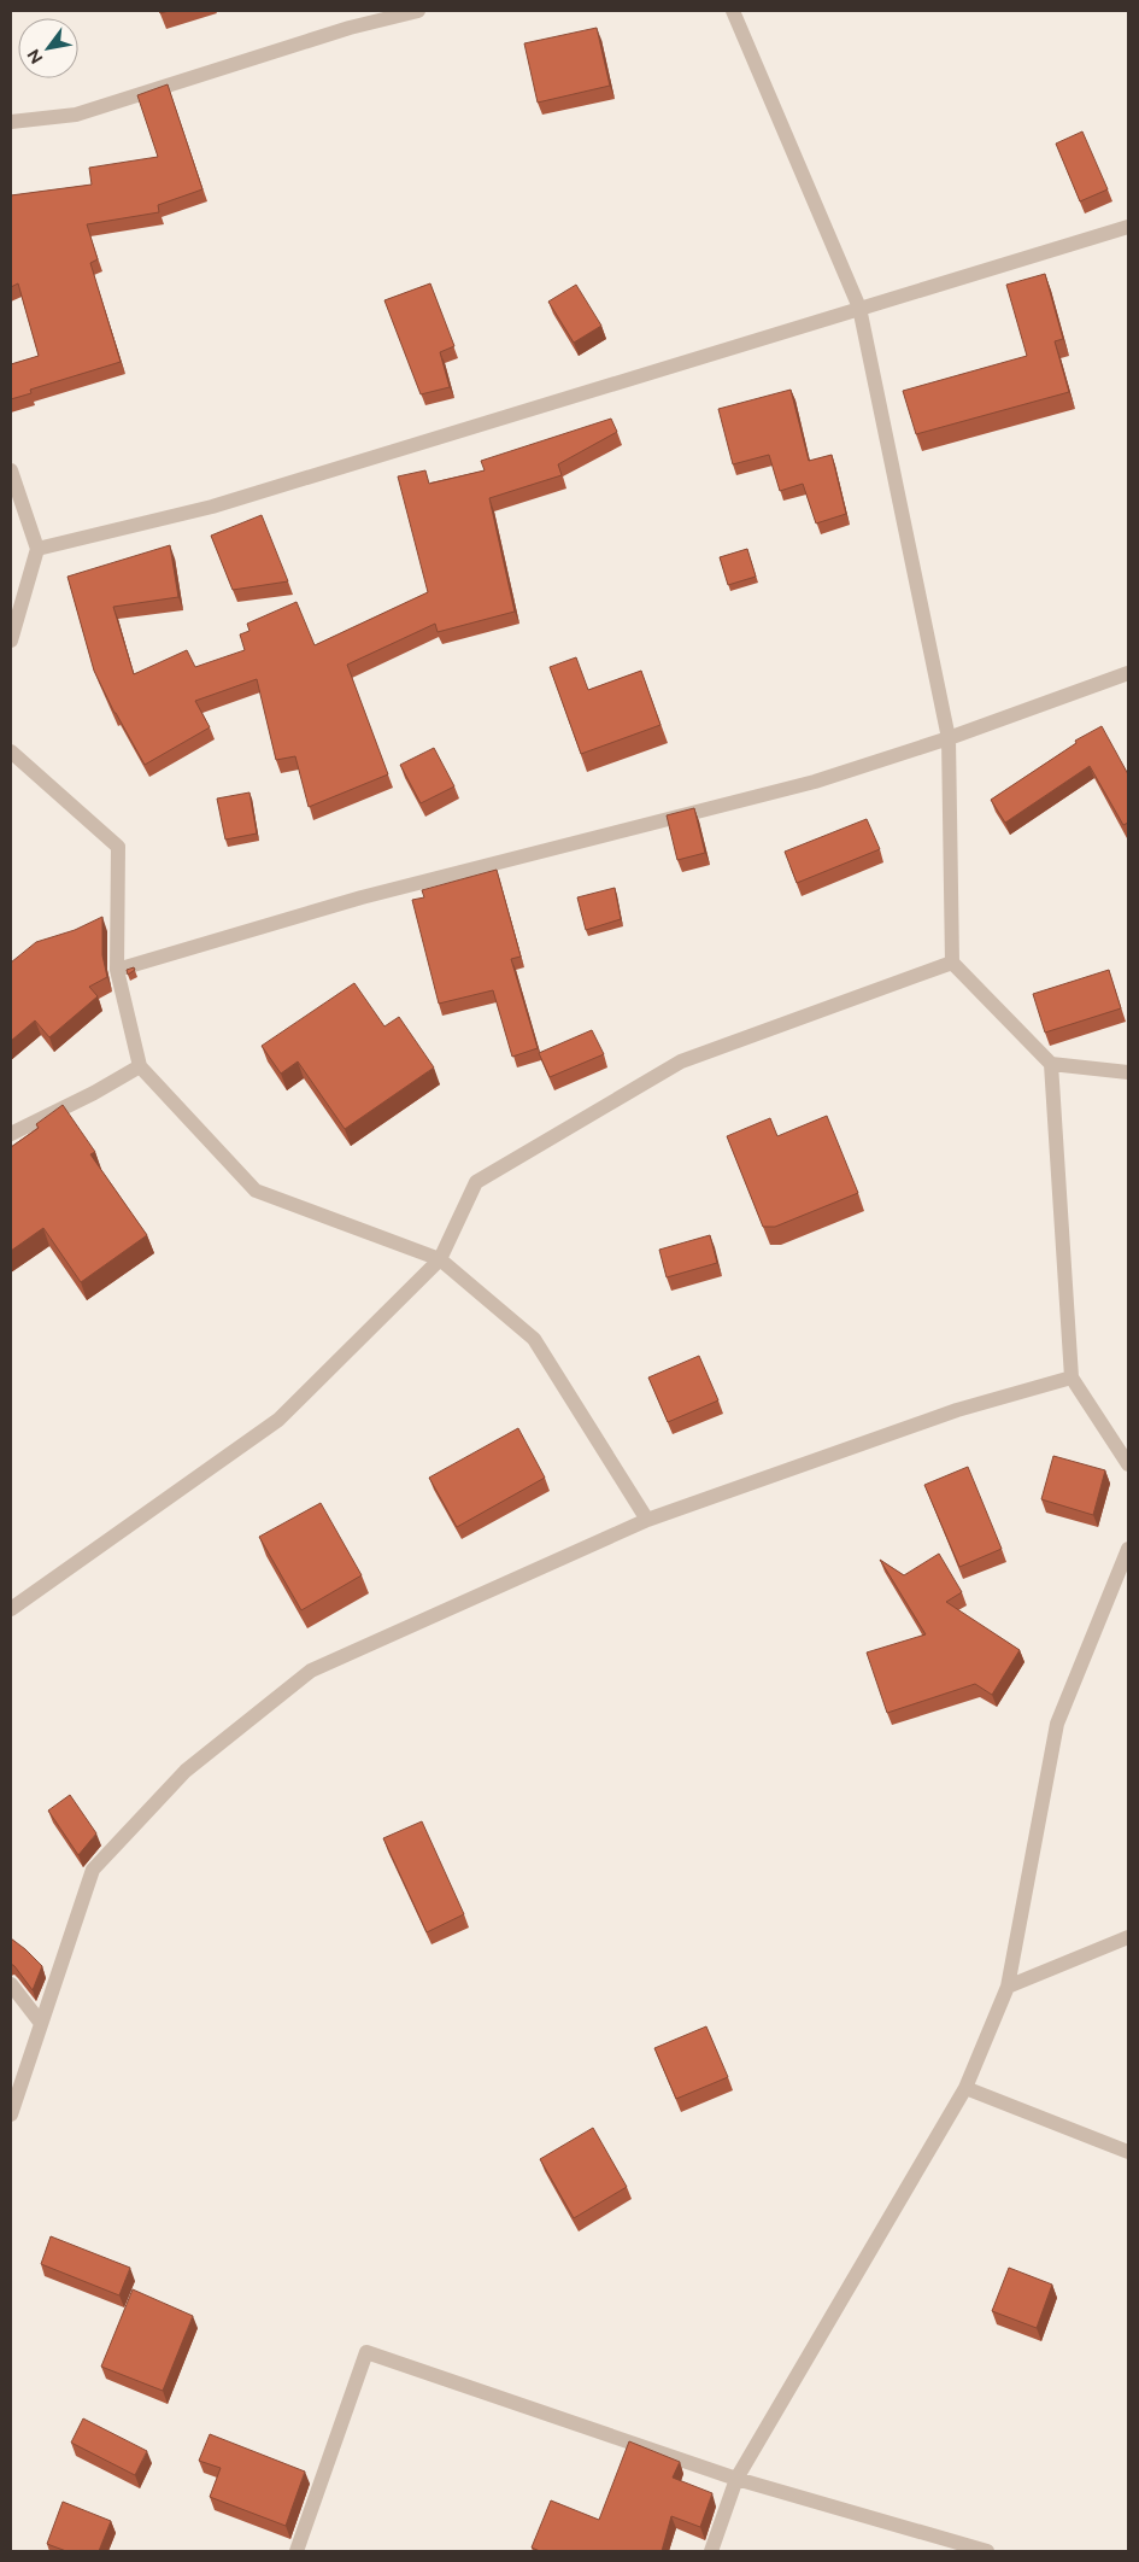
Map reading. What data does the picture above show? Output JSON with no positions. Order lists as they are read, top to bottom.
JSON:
{
  "north": "bottom left"
}
